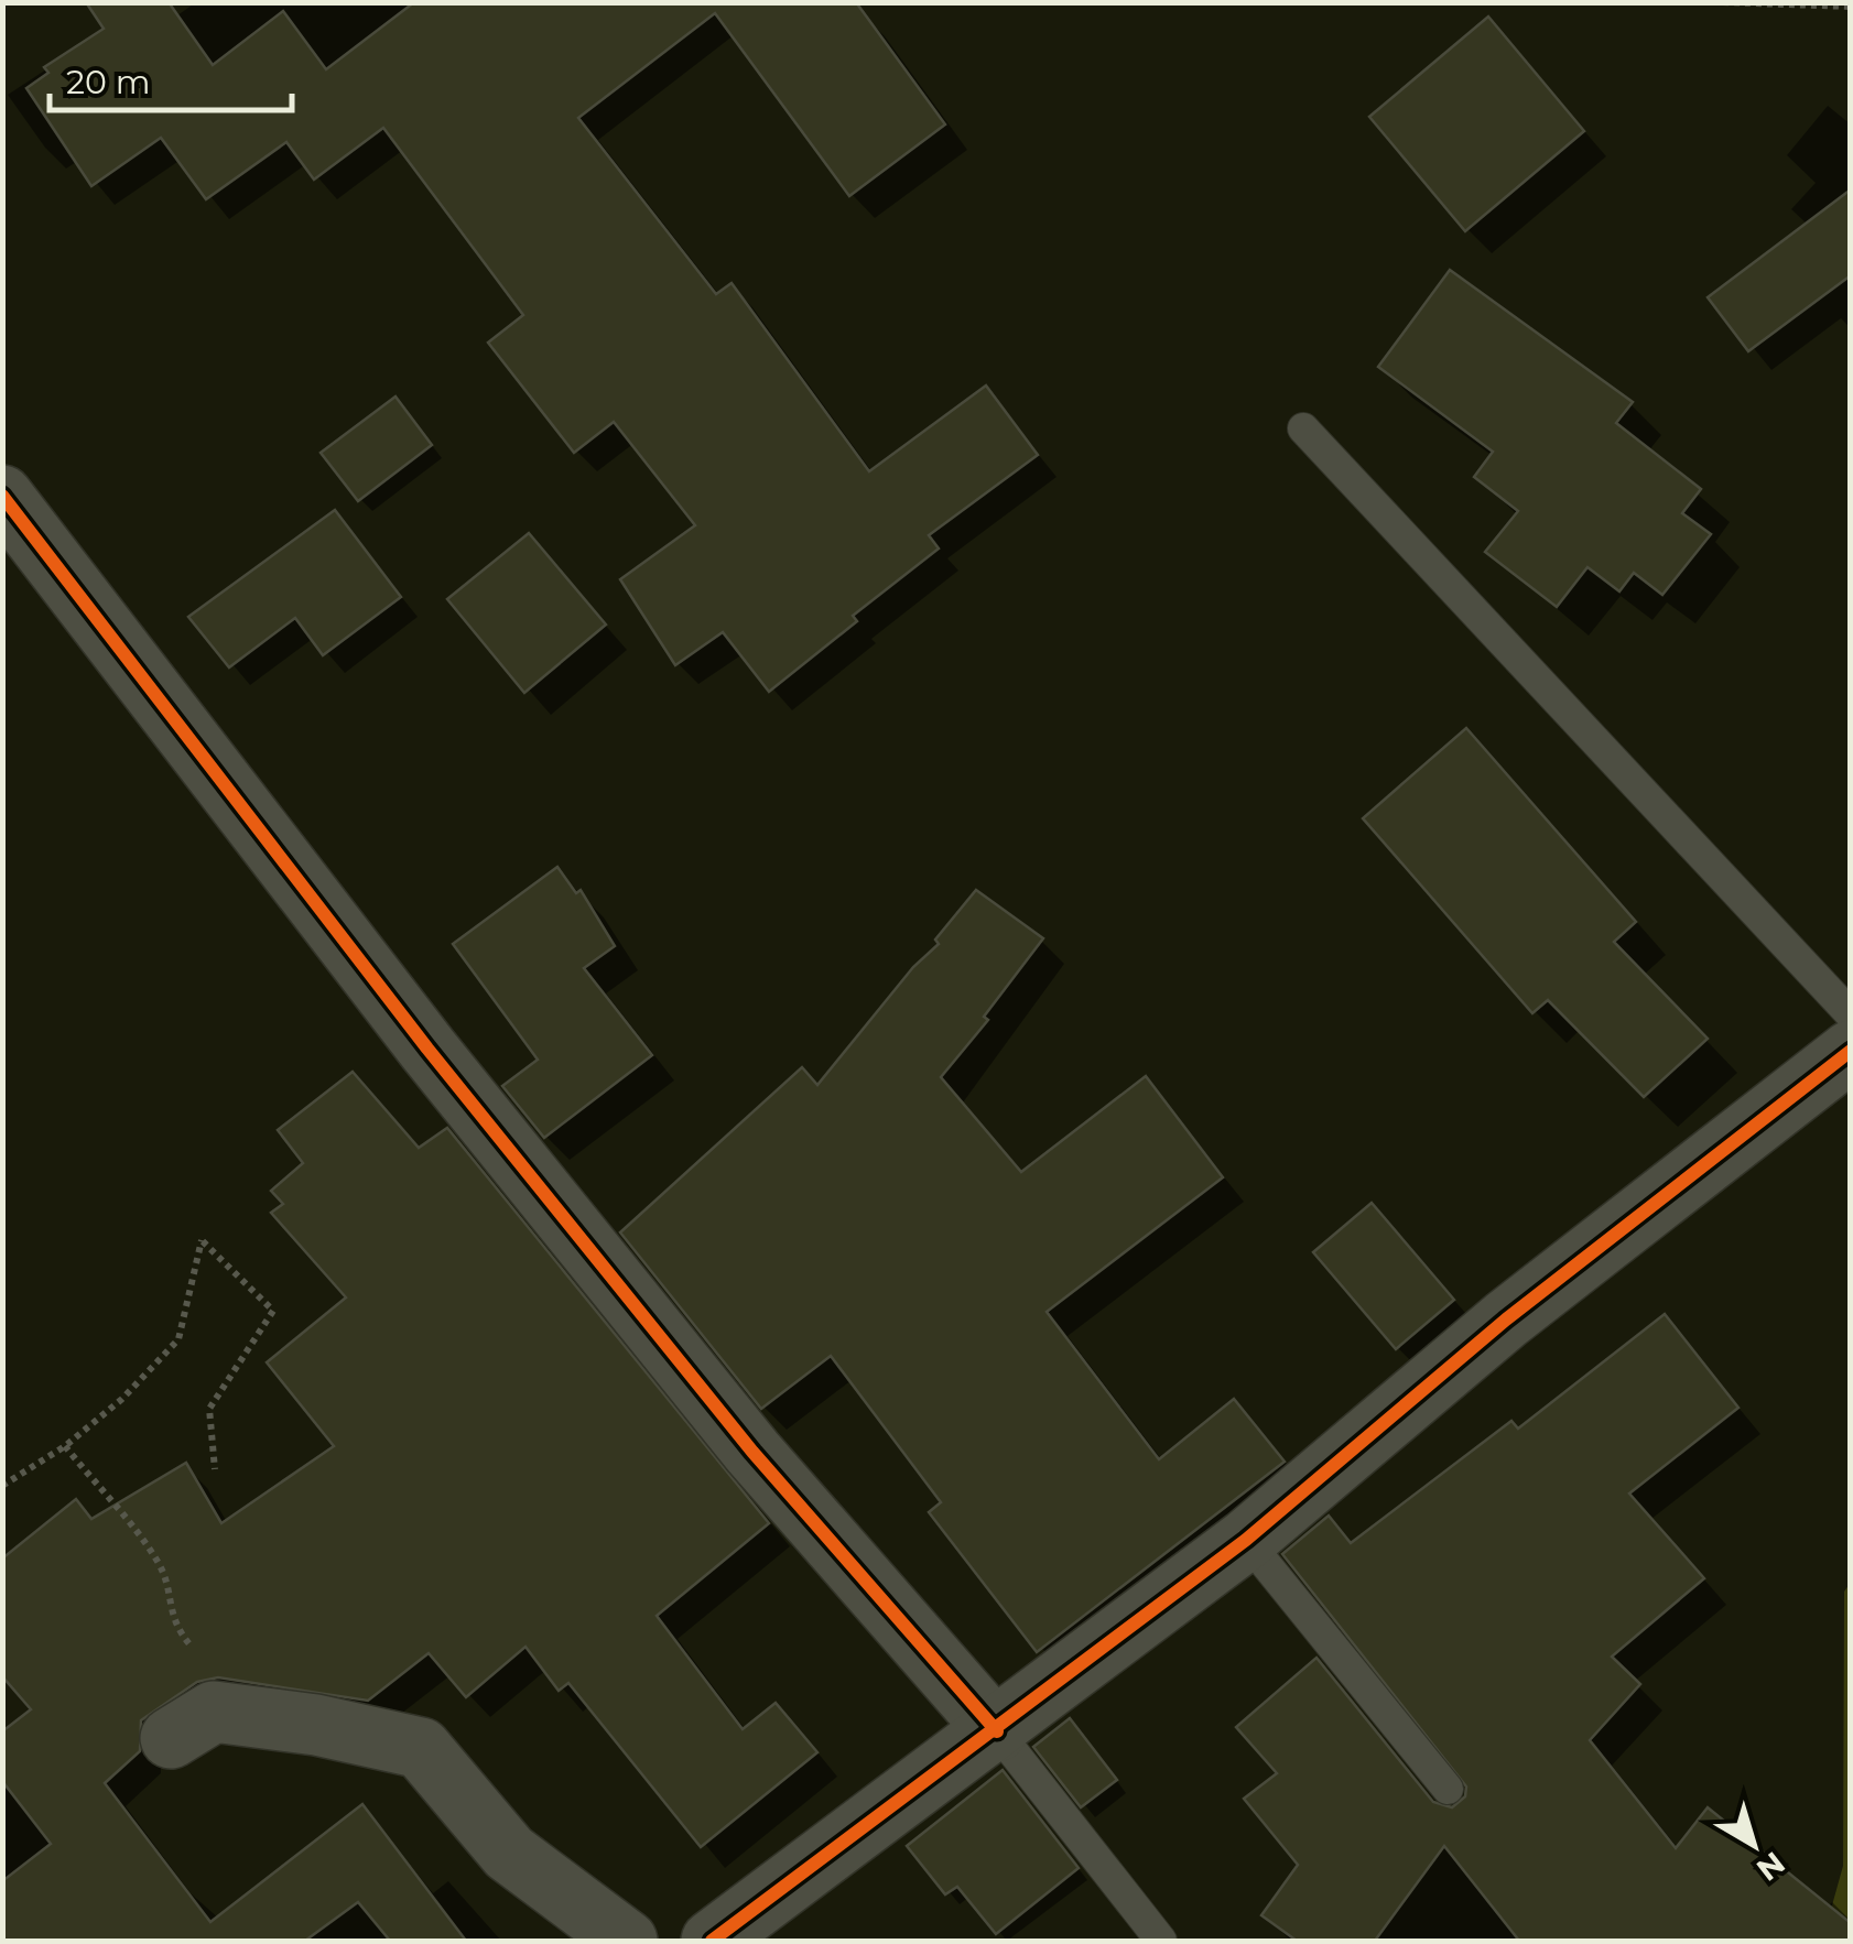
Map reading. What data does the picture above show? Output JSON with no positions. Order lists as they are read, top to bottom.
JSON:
{
  "scale_bar": "20 m",
  "north": "bottom right"
}
